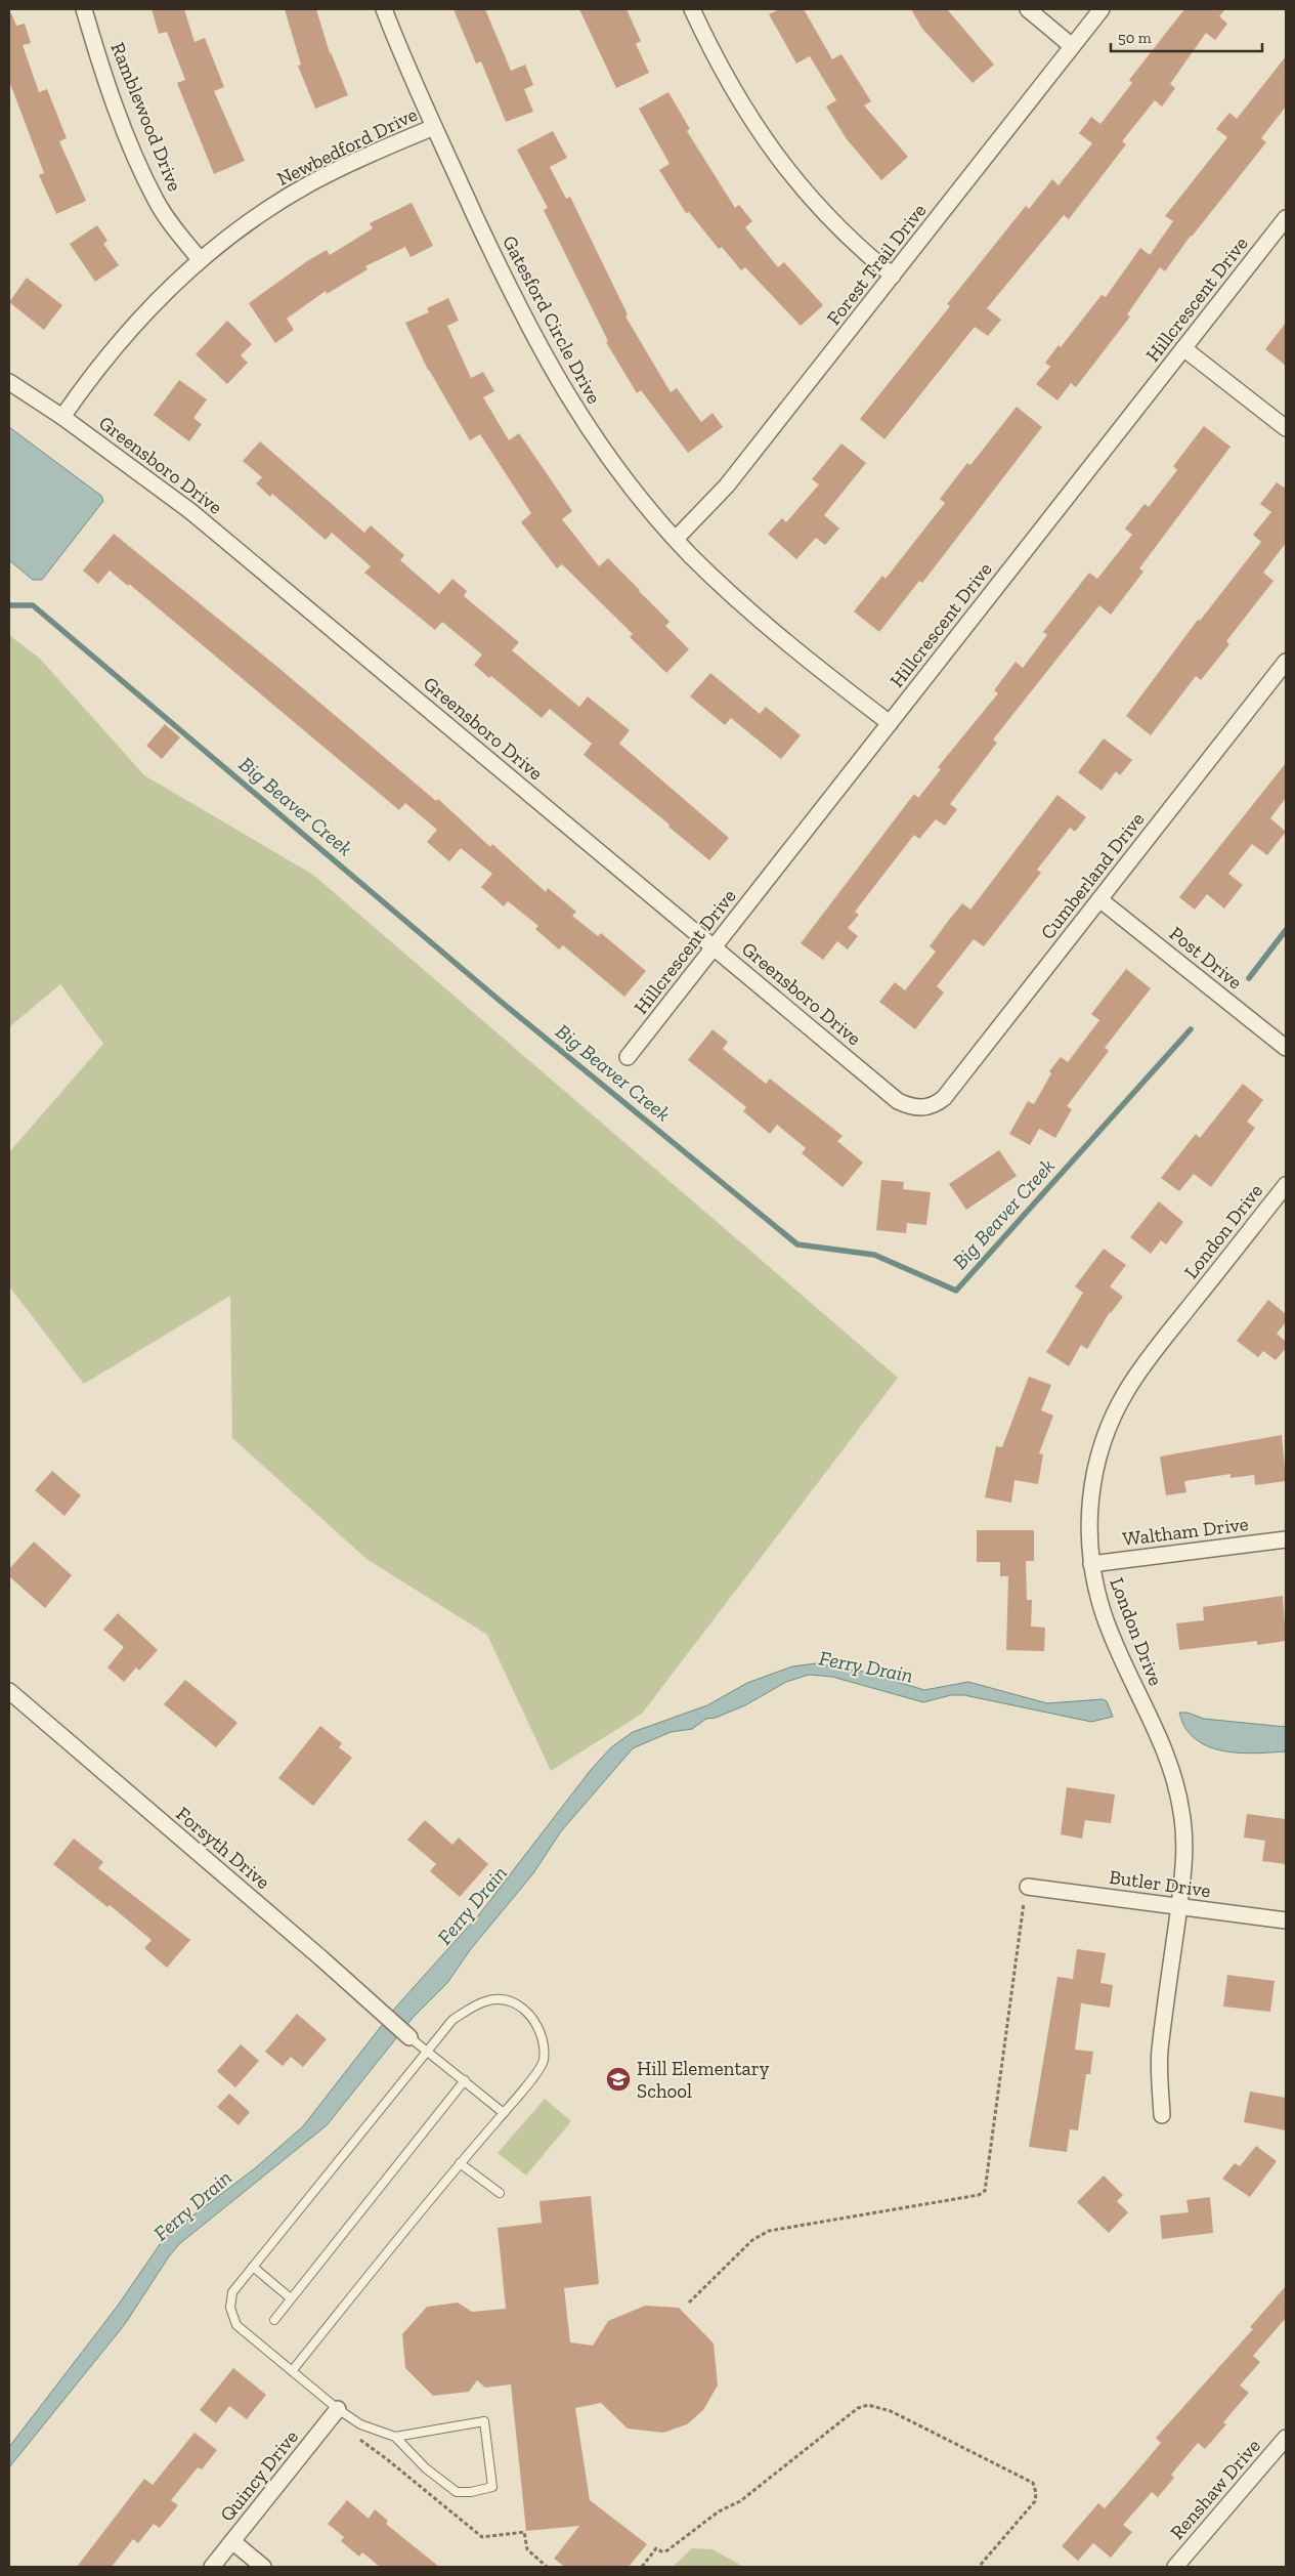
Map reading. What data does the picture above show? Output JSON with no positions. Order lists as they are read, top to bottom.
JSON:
{
  "streets": {
    "street": [
      "Ramblewood Drive",
      "Newbedford Drive",
      "Forest Trail Drive",
      "Hillcrescent Drive",
      "Gatesford Circle Drive",
      "Greensboro Drive",
      "Cumberland Drive",
      "Post Drive",
      "London Drive",
      "Waltham Drive",
      "Forsyth Drive",
      "Butler Drive",
      "Quincy Drive",
      "Renshaw Drive"
    ]
  },
  "crossings": [
    ["Ramblewood Drive", "Newbedford Drive"],
    ["Newbedford Drive", "Gatesford Circle Drive"],
    ["Newbedford Drive", "Greensboro Drive"],
    ["Forest Trail Drive", "Gatesford Circle Drive"],
    ["Hillcrescent Drive", "Gatesford Circle Drive"],
    ["Hillcrescent Drive", "Greensboro Drive"],
    ["Greensboro Drive", "Cumberland Drive"],
    ["Cumberland Drive", "Post Drive"],
    ["London Drive", "Waltham Drive"],
    ["London Drive", "Butler Drive"]
  ],
  "water": ["Big Beaver Creek", "Ferry Drain"],
  "places": {
    "school or university": ["Hill Elementary School"]
  },
  "scale_bar": "50 m"
}
